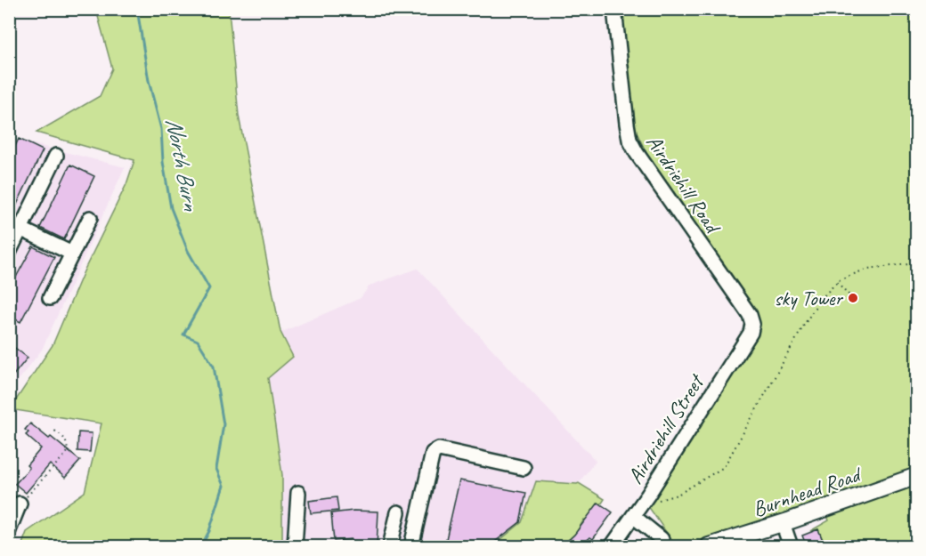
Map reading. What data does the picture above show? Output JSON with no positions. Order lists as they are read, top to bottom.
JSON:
{
  "streets": {
    "main road": ["Burnhead Road"],
    "street": ["Airdriehill Road", "Airdriehill Street"]
  },
  "crossings": [
    ["Airdriehill Road", "Airdriehill Street"]
  ],
  "water": ["North Burn"],
  "places": ["sky Tower"]
}
